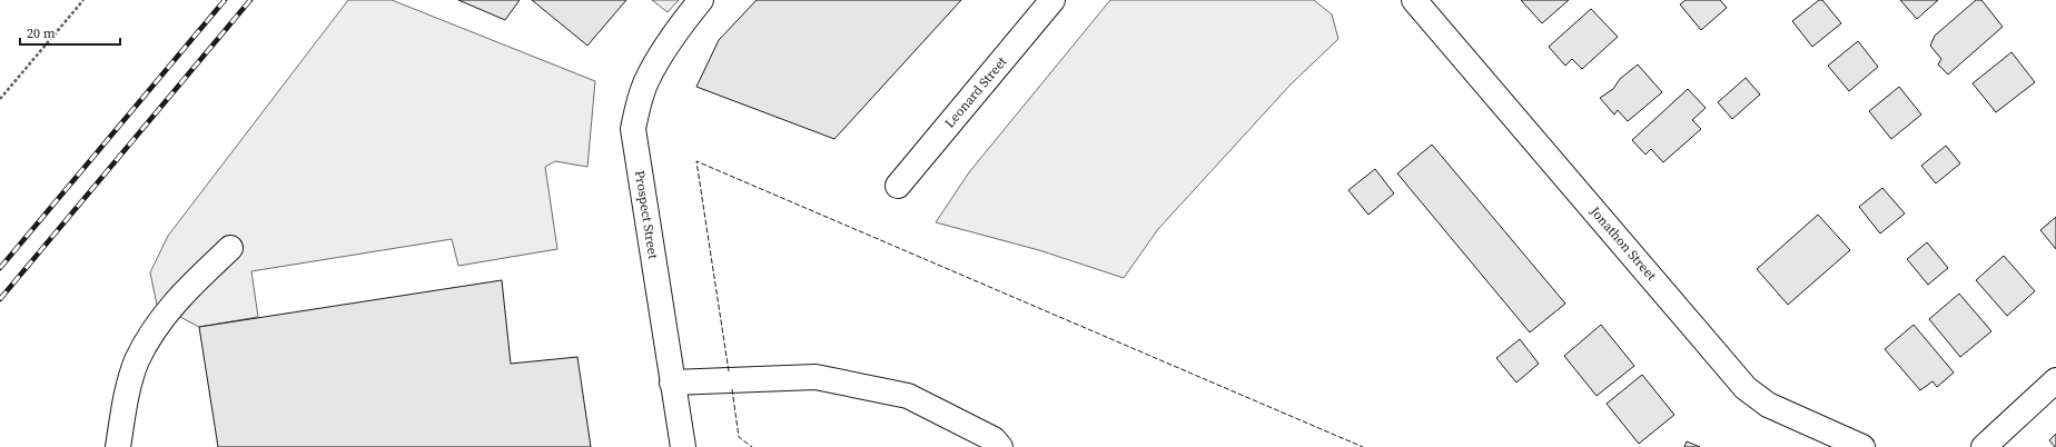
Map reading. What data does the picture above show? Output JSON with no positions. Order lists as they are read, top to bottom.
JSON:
{
  "streets": {
    "street": ["Leonard Street", "Prospect Street", "Jonathon Street"]
  },
  "scale_bar": "20 m"
}
